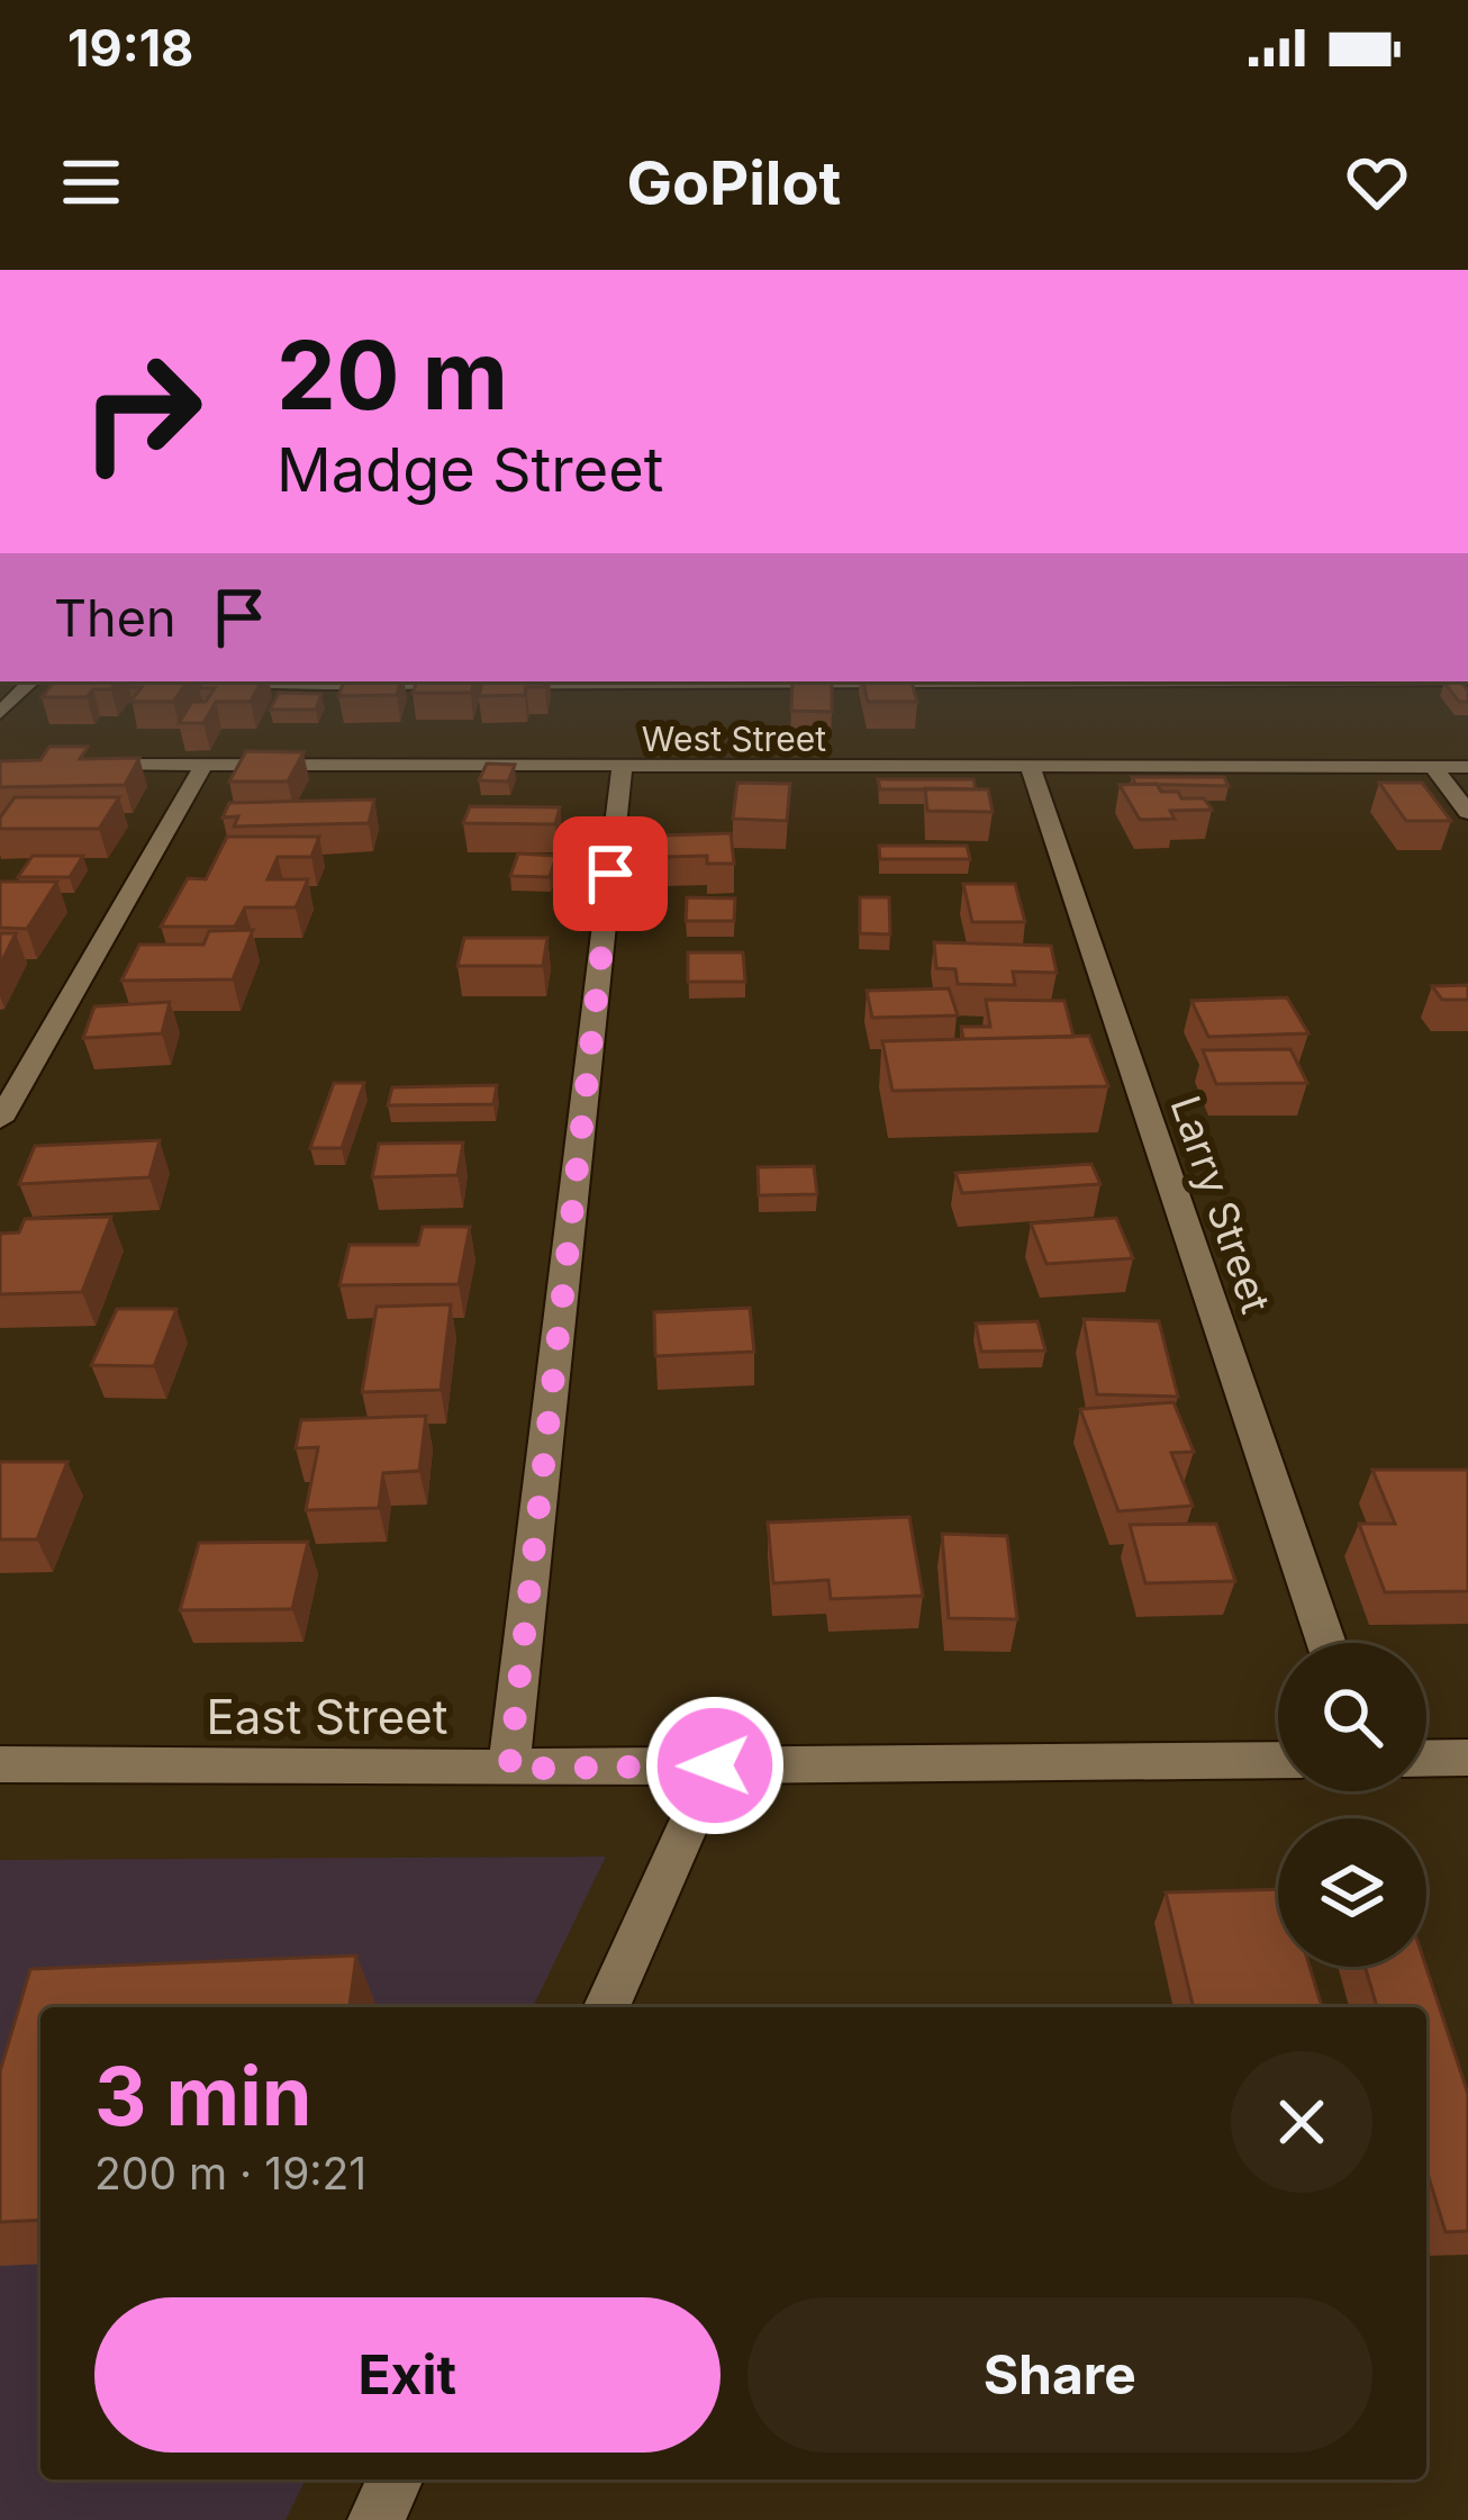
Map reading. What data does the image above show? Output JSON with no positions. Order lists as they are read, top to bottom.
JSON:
{
  "streets": {
    "street": ["West Street", "Larry Street", "East Street"]
  },
  "crossings": [
    ["West Street", "Larry Street"]
  ],
  "page": {
    "status": "19:18",
    "header": "GoPilot",
    "turn": ["20 m", "Madge Street"],
    "then": "Then",
    "heading": ["3 min", "200 m · 19:21"],
    "buttons": ["Exit", "Share"]
  }
}
